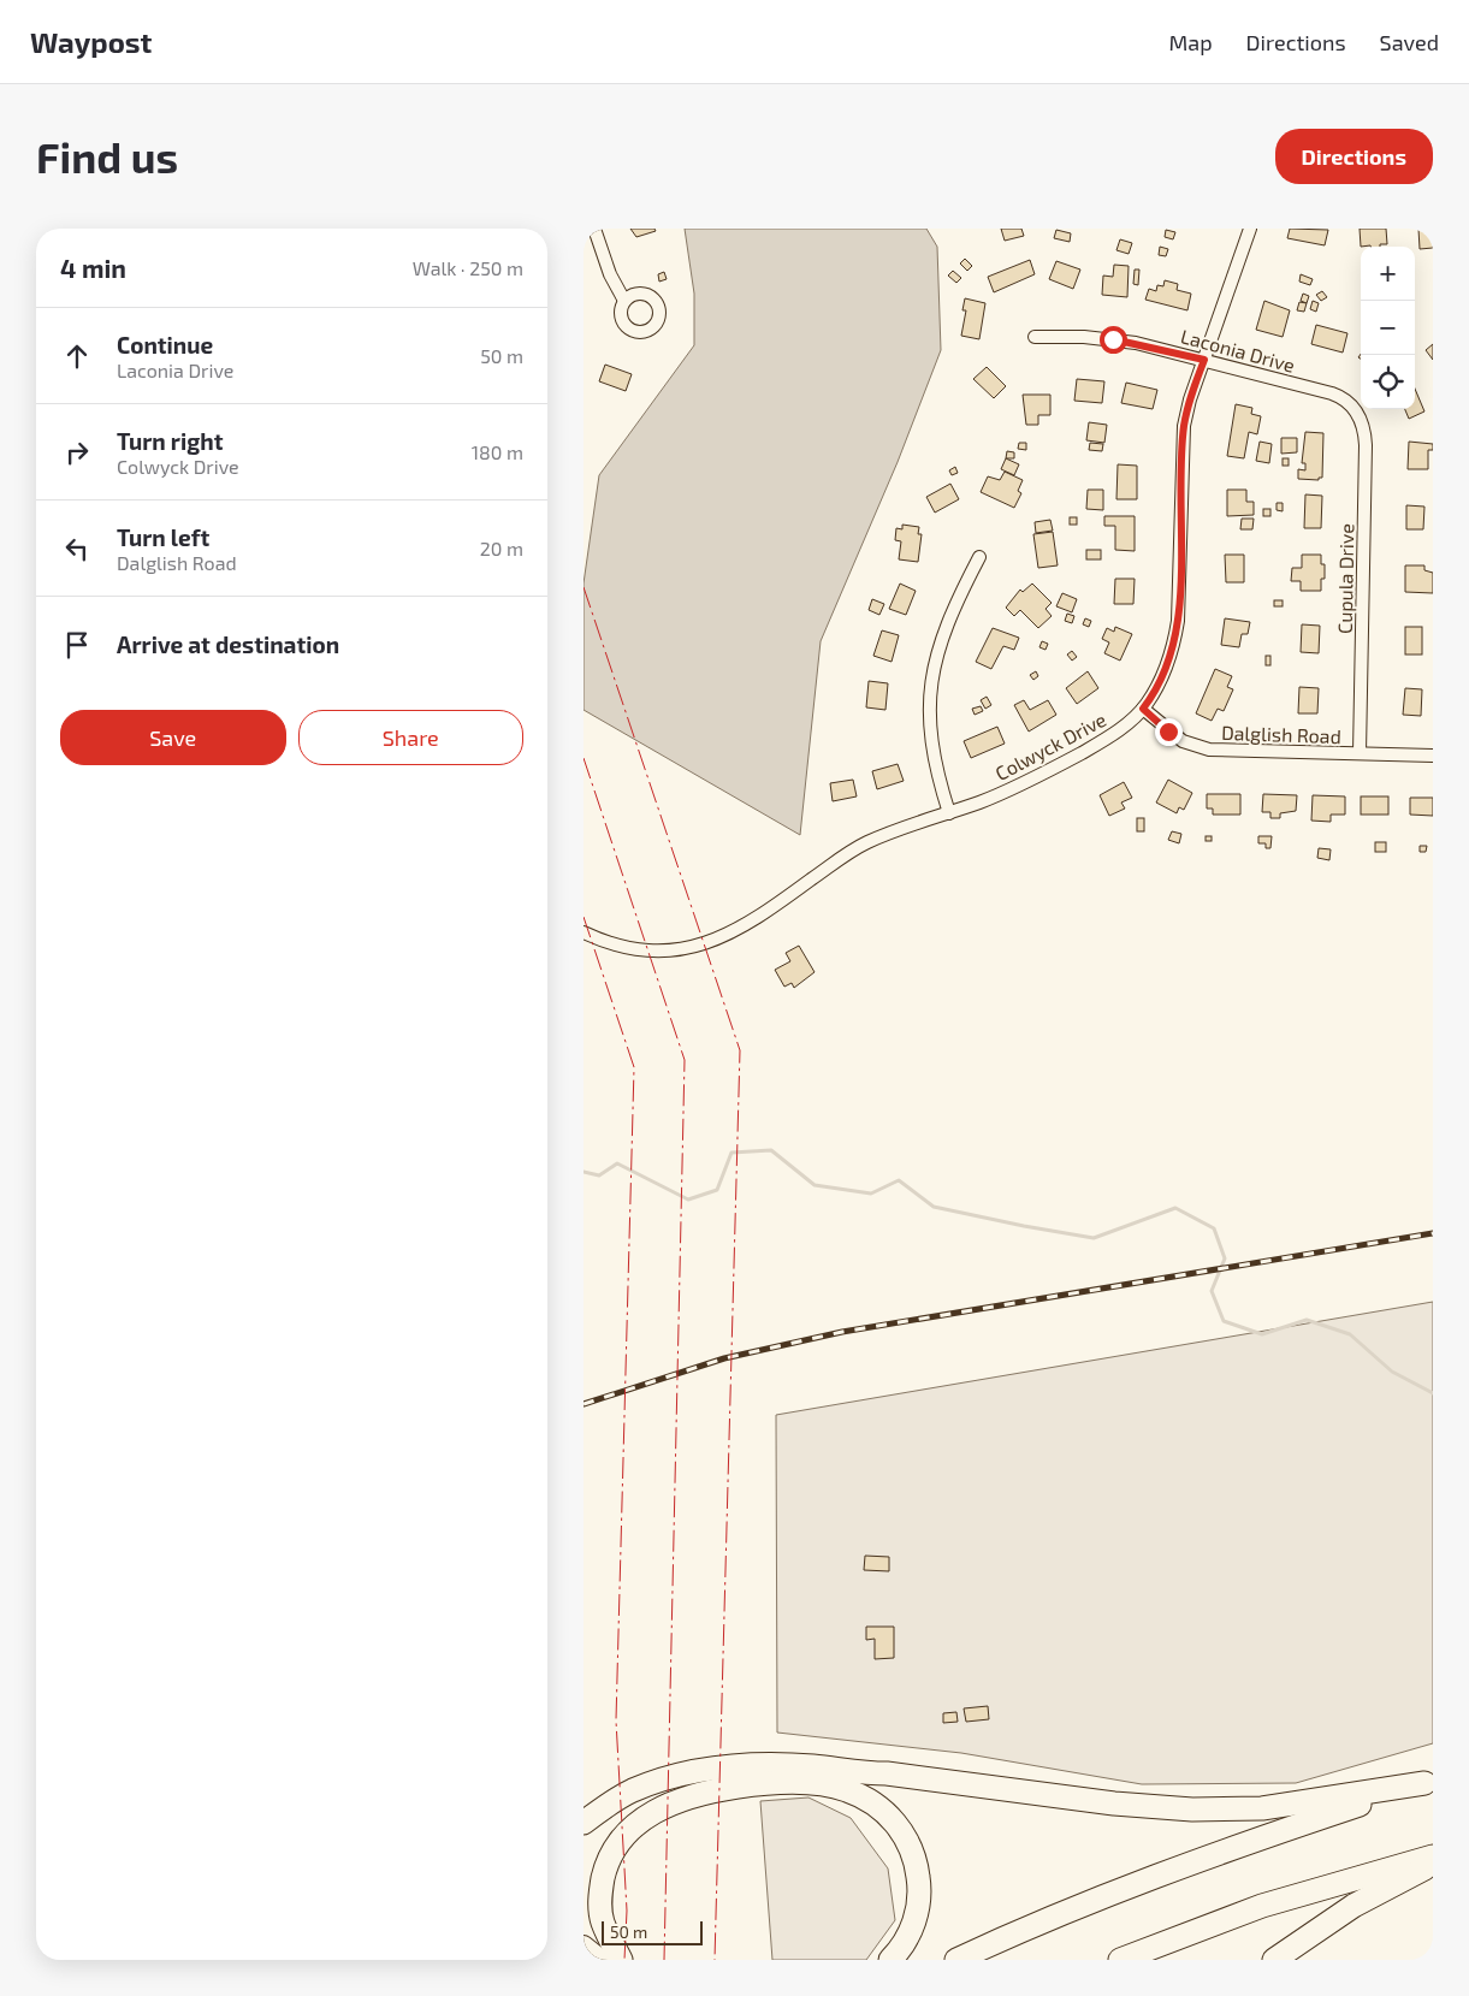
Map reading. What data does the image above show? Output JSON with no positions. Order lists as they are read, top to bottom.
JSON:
{
  "streets": {
    "street": [
      "Laconia Drive",
      "Cupula Drive",
      "Dalglish Road",
      "Colwyck Drive"
    ]
  },
  "crossings": [
    ["Laconia Drive", "Cupula Drive"],
    ["Laconia Drive", "Colwyck Drive"],
    ["Cupula Drive", "Dalglish Road"],
    ["Dalglish Road", "Colwyck Drive"]
  ],
  "scale_bar": "50 m",
  "page": {
    "header": "Waypost",
    "nav": ["Map", "Directions", "Saved"],
    "buttons": [
      "Directions",
      ["Save", "Share"]
    ],
    "title": "Find us",
    "heading": ["4 min", "Walk · 250 m"],
    "map_buttons": ["+", "−"],
    "list": [
      ["Continue", "Laconia Drive", "50 m"],
      ["Turn right", "Colwyck Drive", "180 m"],
      ["Turn left", "Dalglish Road", "20 m"],
      "Arrive at destination"
    ],
    "scale": "50 m"
  }
}
